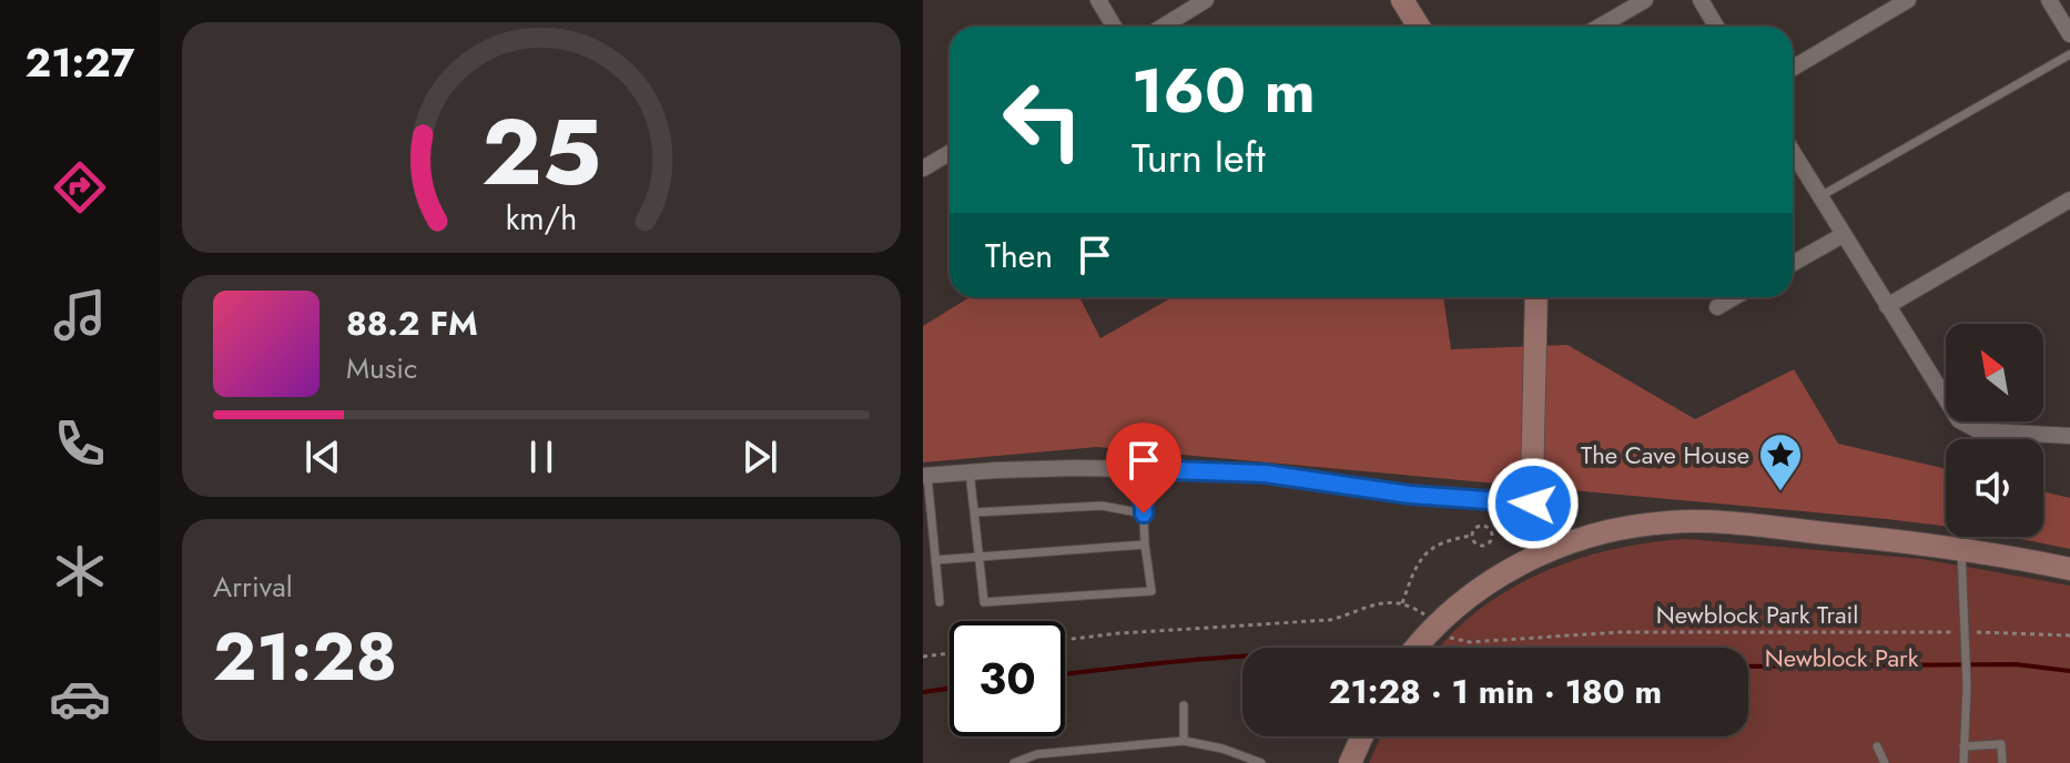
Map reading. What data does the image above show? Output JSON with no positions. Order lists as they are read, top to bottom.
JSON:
{
  "streets": {
    "path": ["Newblock Park Trail"]
  },
  "parks": ["Newblock Park"],
  "places": {
    "place": ["The Cave House"]
  },
  "north": "top left",
  "page": {
    "tabs": "21:27",
    "turn": ["160 m", "Turn left"],
    "then": "Then",
    "song": ["88.2 FM", "Music"],
    "tile": ["Arrival", "21:28"],
    "limit": "30",
    "trip": "21:28 · 1 min · 180 m",
    "gauge": ["25", "km/h"]
  }
}
